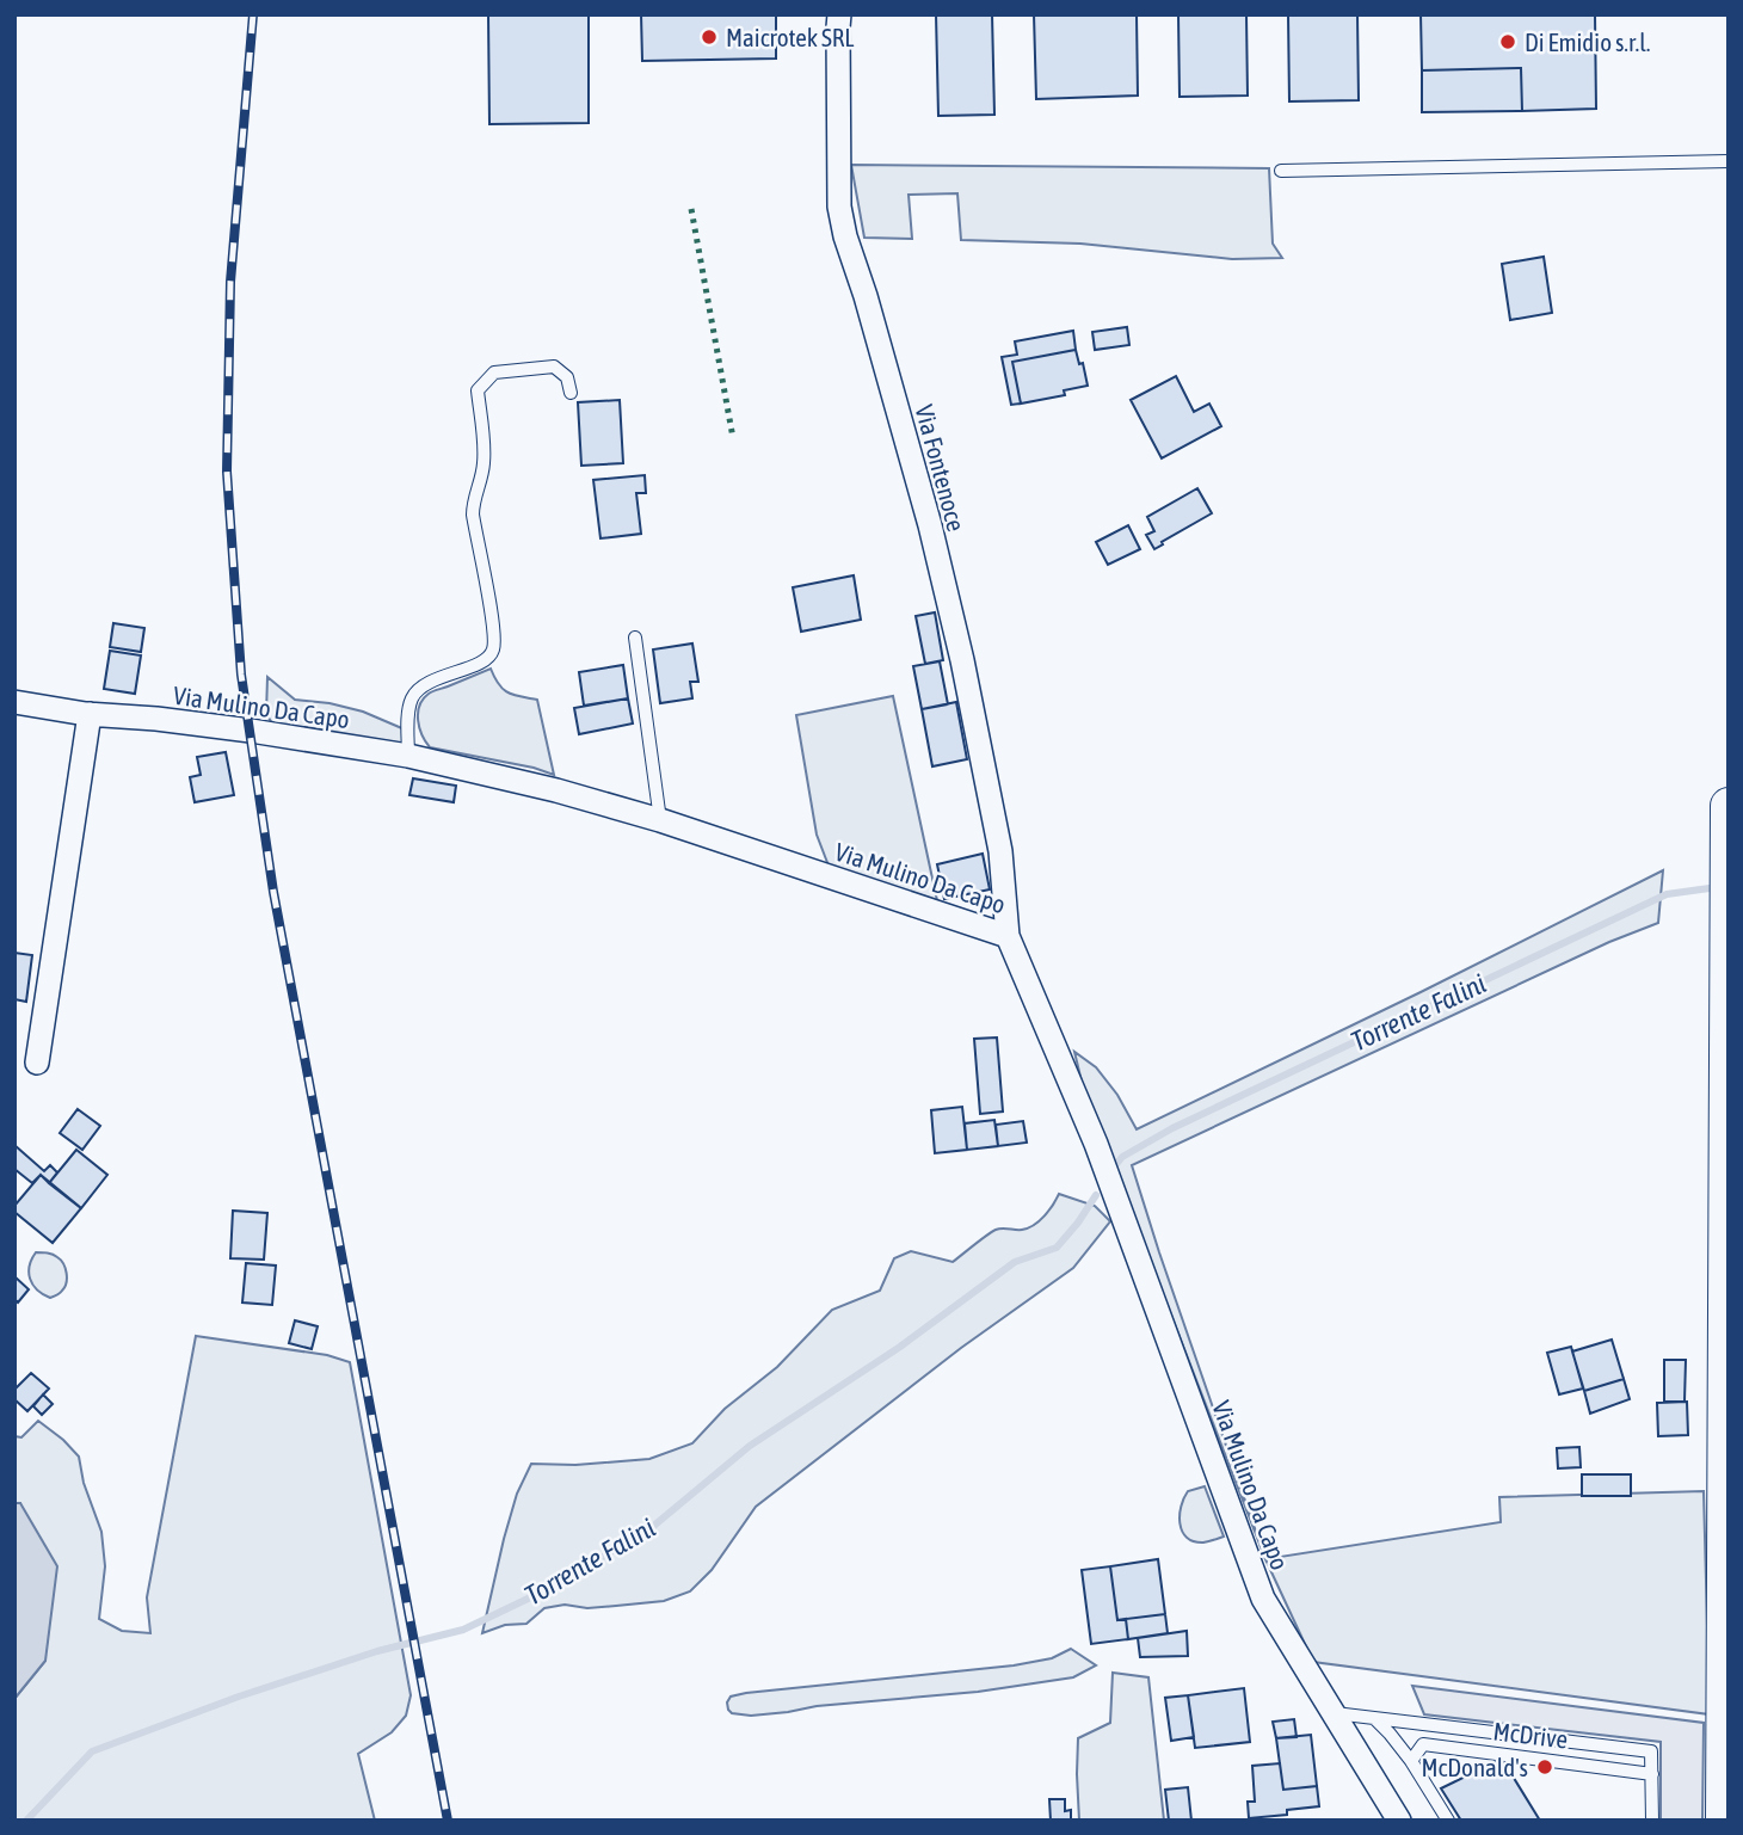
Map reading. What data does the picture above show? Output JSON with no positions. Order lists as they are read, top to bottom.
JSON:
{
  "streets": {
    "street": ["Via Fontenoce", "Via Mulino Da Capo"],
    "lane": ["McDrive"]
  },
  "crossings": [
    ["Via Fontenoce", "Via Mulino Da Capo"]
  ],
  "water": ["Torrente Falini"],
  "places": ["Maicrotek SRL", "Di Emidio s.r.l.", "McDonald's"]
}
